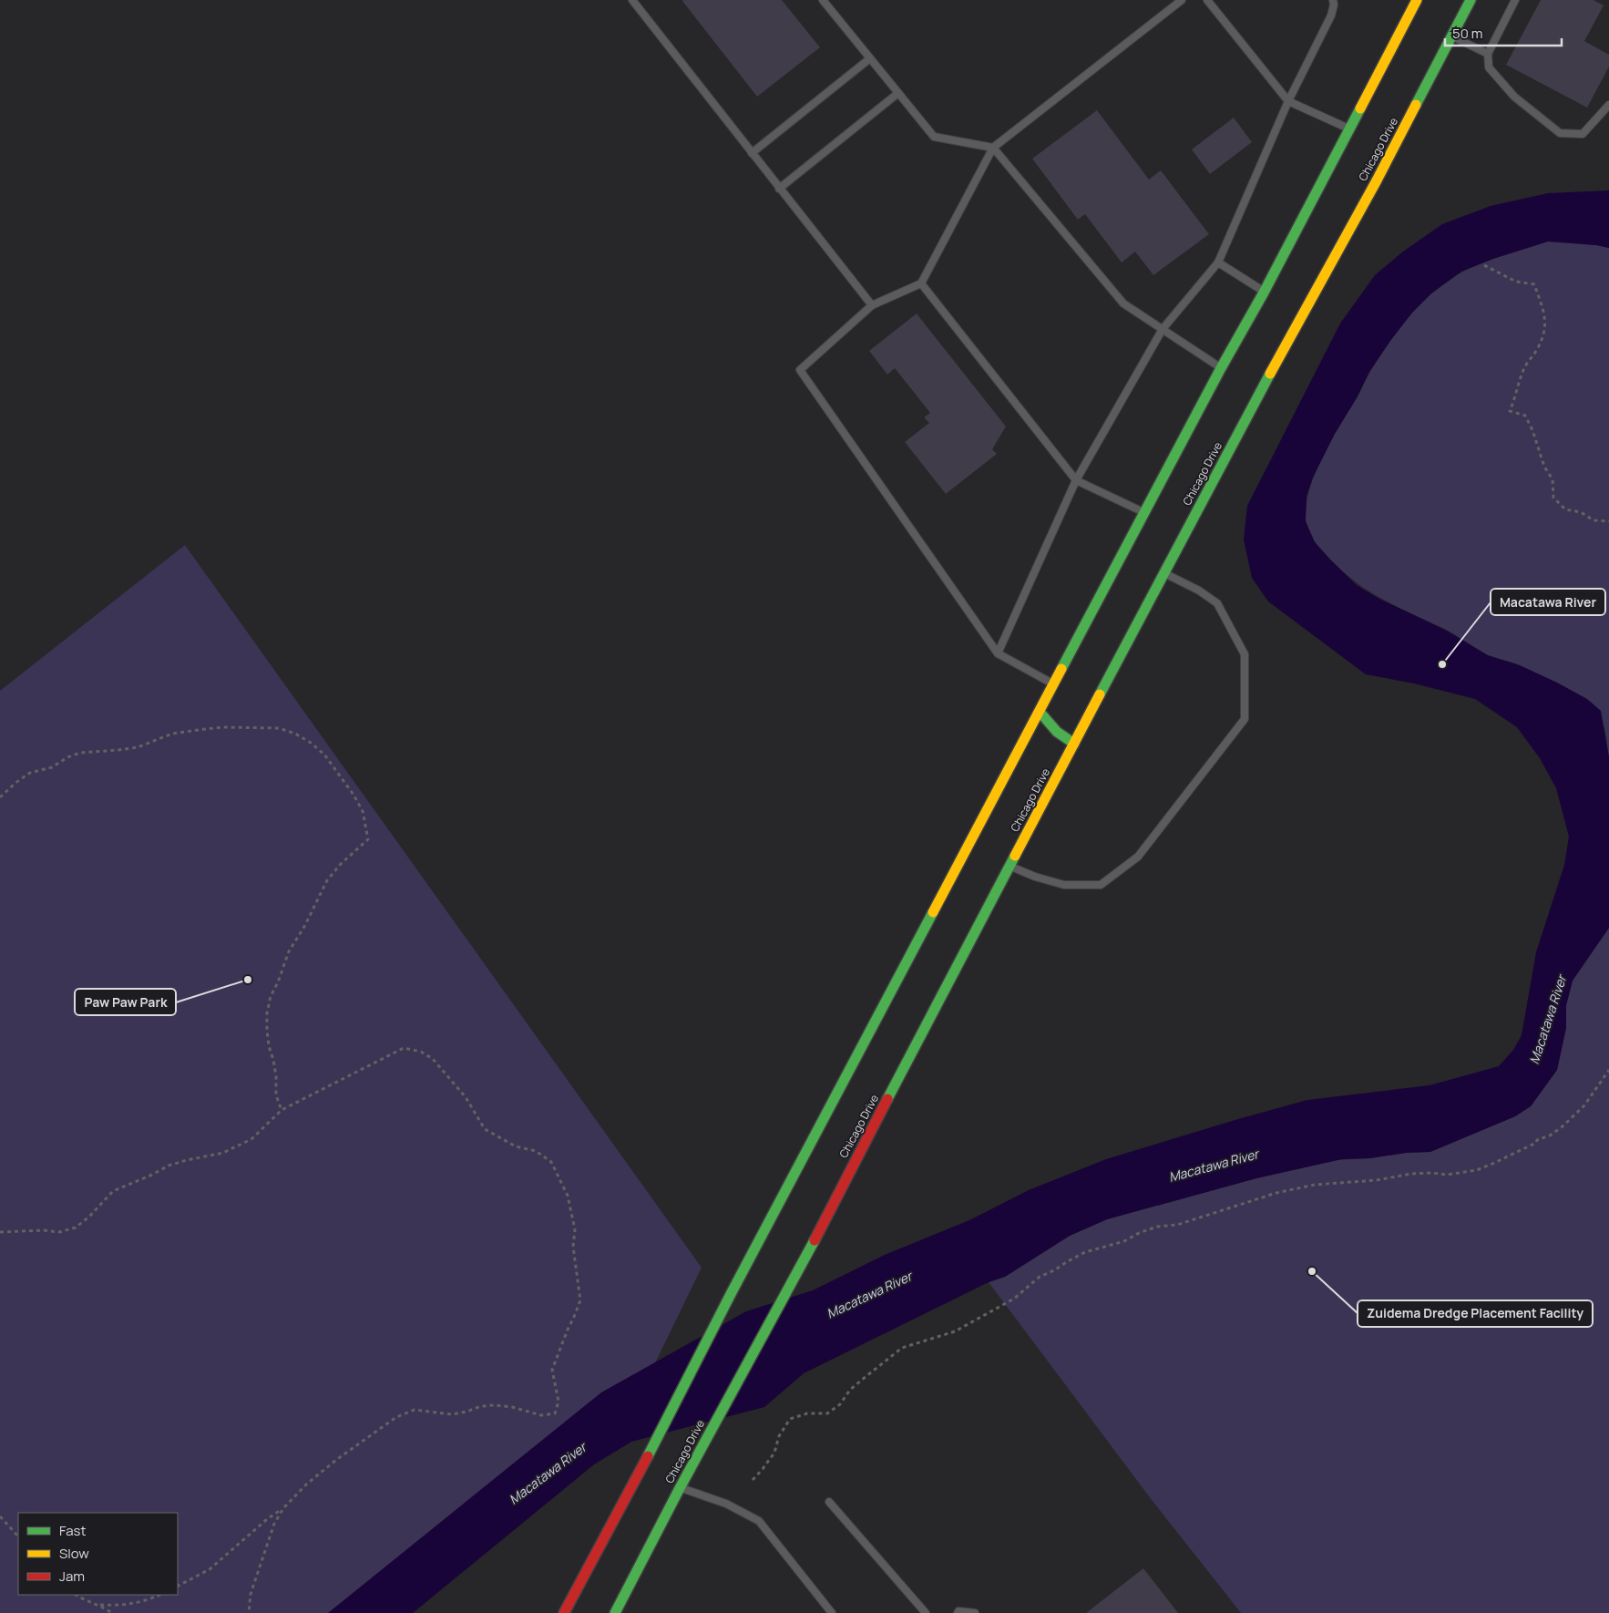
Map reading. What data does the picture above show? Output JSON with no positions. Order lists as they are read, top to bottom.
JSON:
{
  "streets": {
    "main road": ["Chicago Drive"]
  },
  "water": ["Macatawa River"],
  "places": ["Macatawa River", "Paw Paw Park", "Zuidema Dredge Placement Facility"],
  "legend": ["Fast", "Slow", "Jam"],
  "scale_bar": "50 m"
}
